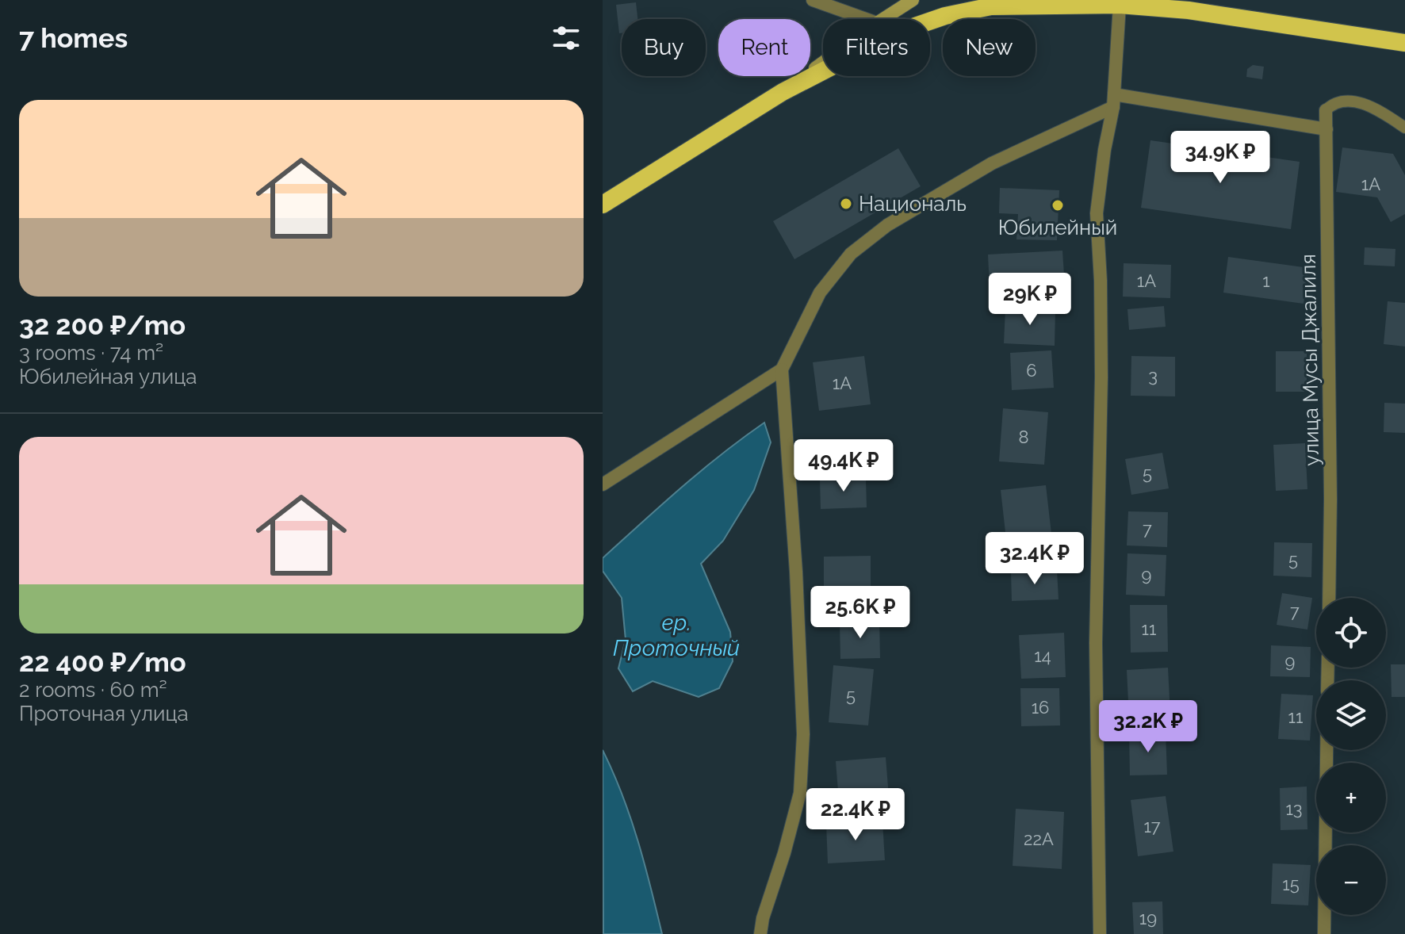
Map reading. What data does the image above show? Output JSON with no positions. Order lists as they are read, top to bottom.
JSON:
{
  "streets": {
    "street": ["улица Мусы Джалиля"]
  },
  "water": ["ер. Проточный"],
  "places": ["Националь", "Юбилейный"],
  "house_numbers": [
    "1А",
    "1А",
    "1",
    "6",
    "3",
    "1А",
    "8",
    "5",
    "7",
    "5",
    "9",
    "7",
    "11",
    "14",
    "9",
    "5",
    "16",
    "11",
    "13",
    "17",
    "22А",
    "15",
    "19"
  ],
  "page": {
    "heading": "7 homes",
    "chip": [
      "Buy",
      "Rent",
      "Filters",
      "New"
    ],
    "list": [
      {
        "name": "32 200 ₽/mo",
        "note": "3 rooms · 74 m² · Юбилейная улица"
      },
      {
        "name": "22 400 ₽/mo",
        "note": "2 rooms · 60 m² · Проточная улица"
      }
    ],
    "price": [
      "34.9K ₽",
      "29K ₽",
      "49.4K ₽",
      "32.4K ₽",
      "25.6K ₽",
      "32.2K ₽",
      "22.4K ₽"
    ],
    "map_buttons": ["+", "−"]
  }
}
